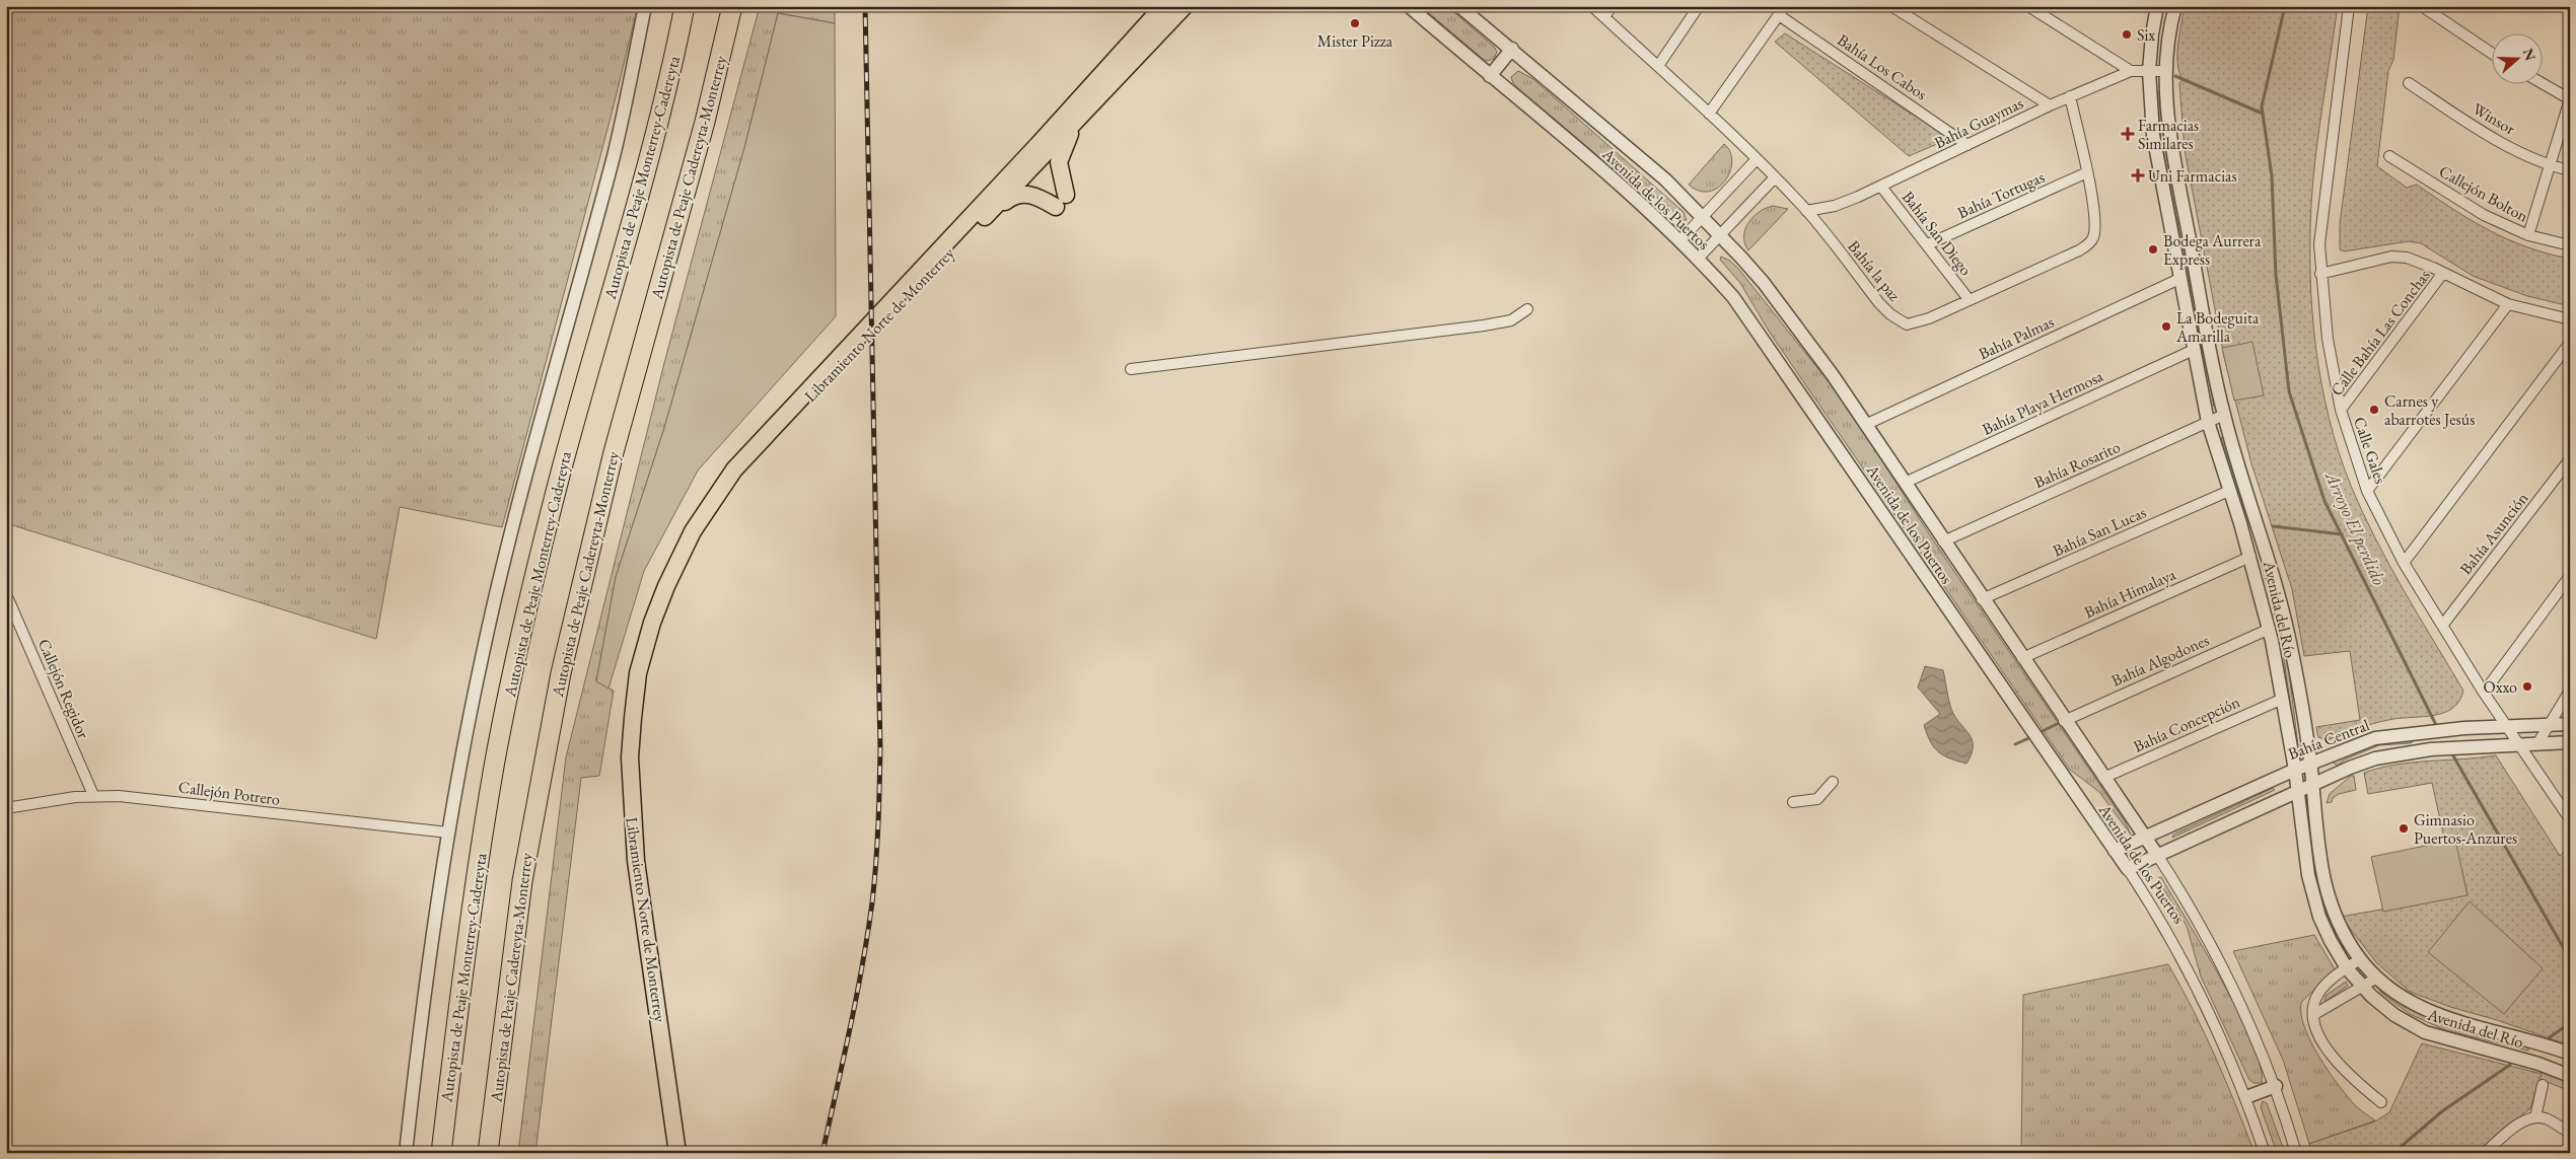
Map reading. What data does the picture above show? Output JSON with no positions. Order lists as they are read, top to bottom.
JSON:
{
  "streets": {
    "highway": ["Autopista de Peaje Monterrey-Cadereyta", "Autopista de Peaje Cadereyta-Monterrey"],
    "main road": ["Libramiento Norte de Monterrey"],
    "street": [
      "Bahía Los Cabos",
      "Winsor",
      "Bahía Guaymas",
      "Callejón Bolton",
      "Bahía Tortugas",
      "Avenida de los Puertos",
      "Bahía San Diego",
      "Bahía la paz",
      "Calle Bahía Las Conchas",
      "Bahía Palmas",
      "Bahía Playa Hermosa",
      "Calle Gales",
      "Bahía Rosarito",
      "Bahía San Lucas",
      "Bahía Asunción",
      "Bahía Himalaya",
      "Avenida del Río",
      "Bahía Algodones",
      "Callejón Regidor",
      "Bahía Concepción",
      "Bahía Central",
      "Callejón Potrero"
    ]
  },
  "crossings": [
    ["Bahía Los Cabos", "Bahía Guaymas"],
    ["Bahía Guaymas", "Bahía San Diego"],
    ["Bahía Guaymas", "Bahía la paz"],
    ["Bahía Guaymas", "Avenida del Río"],
    ["Bahía Tortugas", "Bahía San Diego"],
    ["Bahía Tortugas", "Bahía la paz"],
    ["Avenida de los Puertos", "Bahía Palmas"],
    ["Avenida de los Puertos", "Bahía Playa Hermosa"],
    ["Avenida de los Puertos", "Bahía Rosarito"],
    ["Avenida de los Puertos", "Bahía San Lucas"],
    ["Avenida de los Puertos", "Bahía Himalaya"],
    ["Avenida de los Puertos", "Bahía Algodones"],
    ["Avenida de los Puertos", "Bahía Concepción"],
    ["Avenida de los Puertos", "Bahía Central"],
    ["Bahía San Diego", "Bahía la paz"],
    ["Calle Bahía Las Conchas", "Calle Gales"],
    ["Bahía Palmas", "Avenida del Río"],
    ["Bahía Playa Hermosa", "Avenida del Río"],
    ["Calle Gales", "Bahía Asunción"],
    ["Calle Gales", "Bahía Central"],
    ["Bahía Rosarito", "Avenida del Río"],
    ["Bahía San Lucas", "Avenida del Río"],
    ["Bahía Himalaya", "Avenida del Río"],
    ["Avenida del Río", "Bahía Algodones"],
    ["Avenida del Río", "Bahía Concepción"],
    ["Avenida del Río", "Bahía Central"],
    ["Callejón Regidor", "Callejón Potrero"]
  ],
  "water": ["Arroyo El perdido"],
  "places": {
    "other": [
      "Mister Pizza",
      "Six",
      "Bodega Aurrera Express",
      "La Bodeguita Amarilla",
      "Carnes y abarrotes Jesús",
      "Oxxo",
      "Gimnasio Puertos-Anzures"
    ],
    "health": ["Farmacias Similares", "Uni Farmacias"]
  },
  "north": "right"
}
